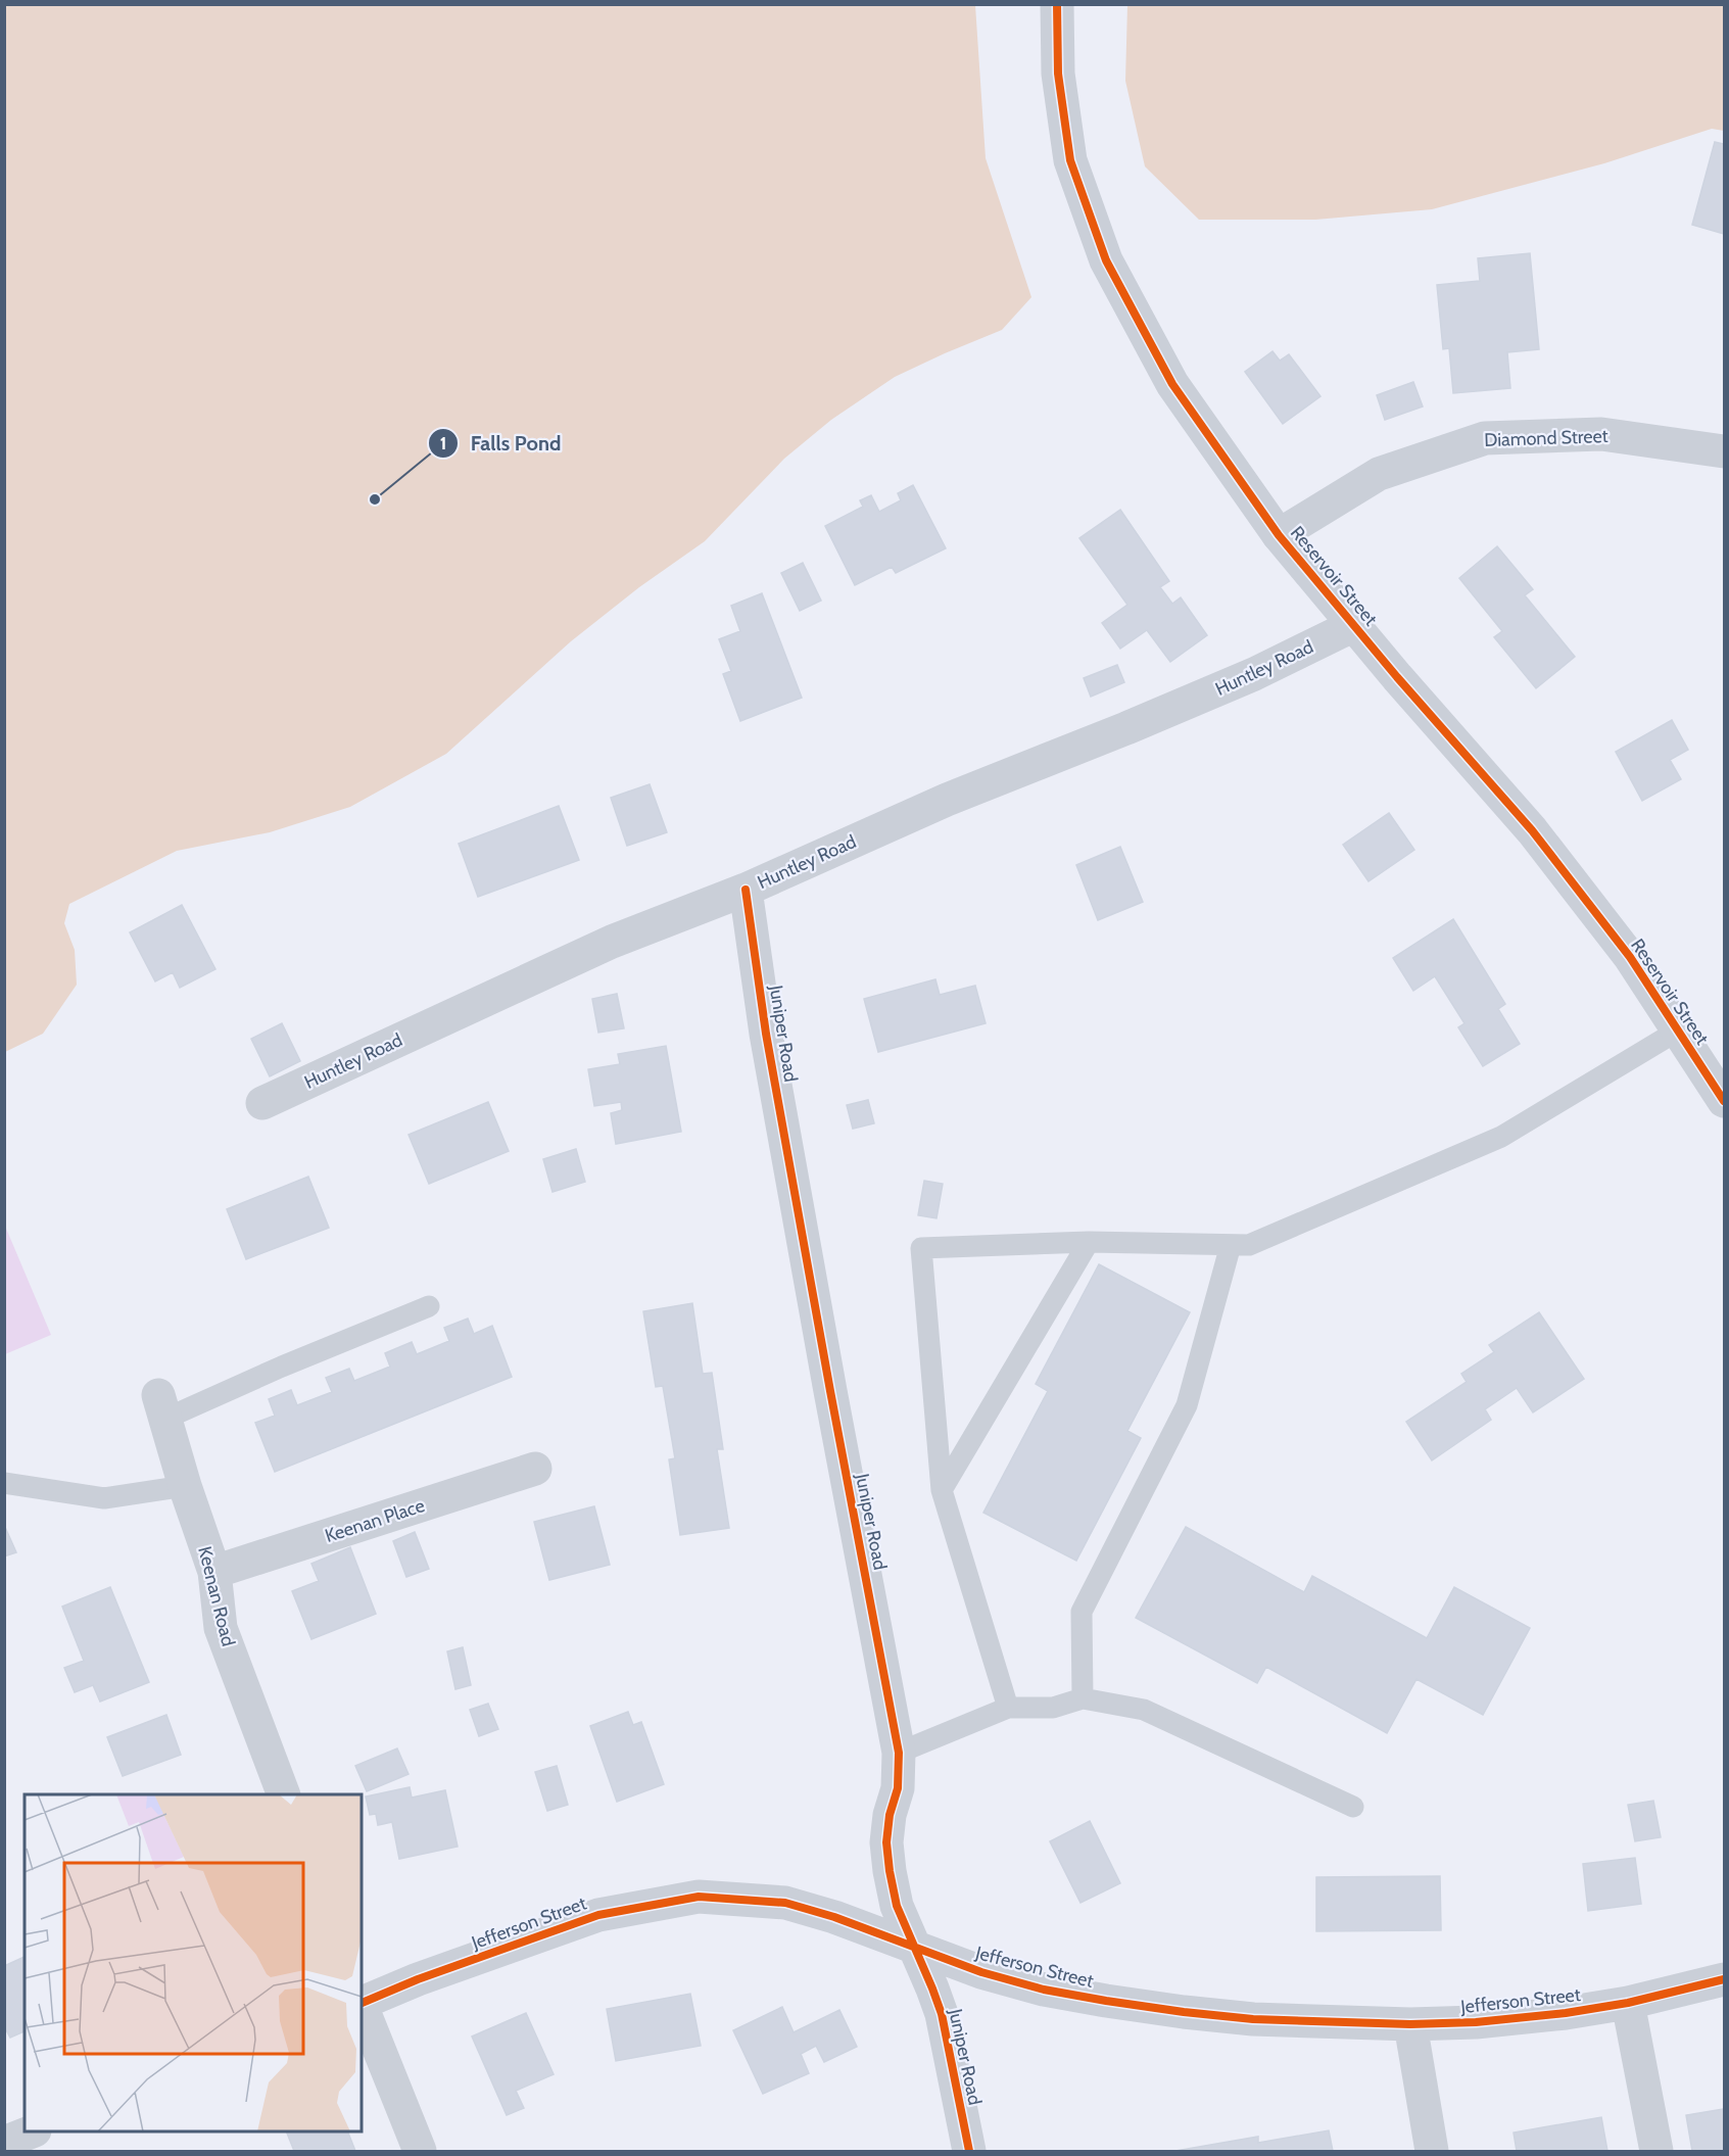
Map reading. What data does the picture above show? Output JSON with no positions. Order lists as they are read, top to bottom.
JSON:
{
  "streets": {
    "street": [
      "Diamond Street",
      "Reservoir Street",
      "Huntley Road",
      "Juniper Road",
      "Keenan Place",
      "Keenan Road",
      "Jefferson Street"
    ]
  },
  "crossings": [
    ["Diamond Street", "Reservoir Street"],
    ["Reservoir Street", "Huntley Road"],
    ["Huntley Road", "Juniper Road"],
    ["Juniper Road", "Jefferson Street"],
    ["Keenan Place", "Keenan Road"]
  ],
  "places": ["Falls Pond"]
}
